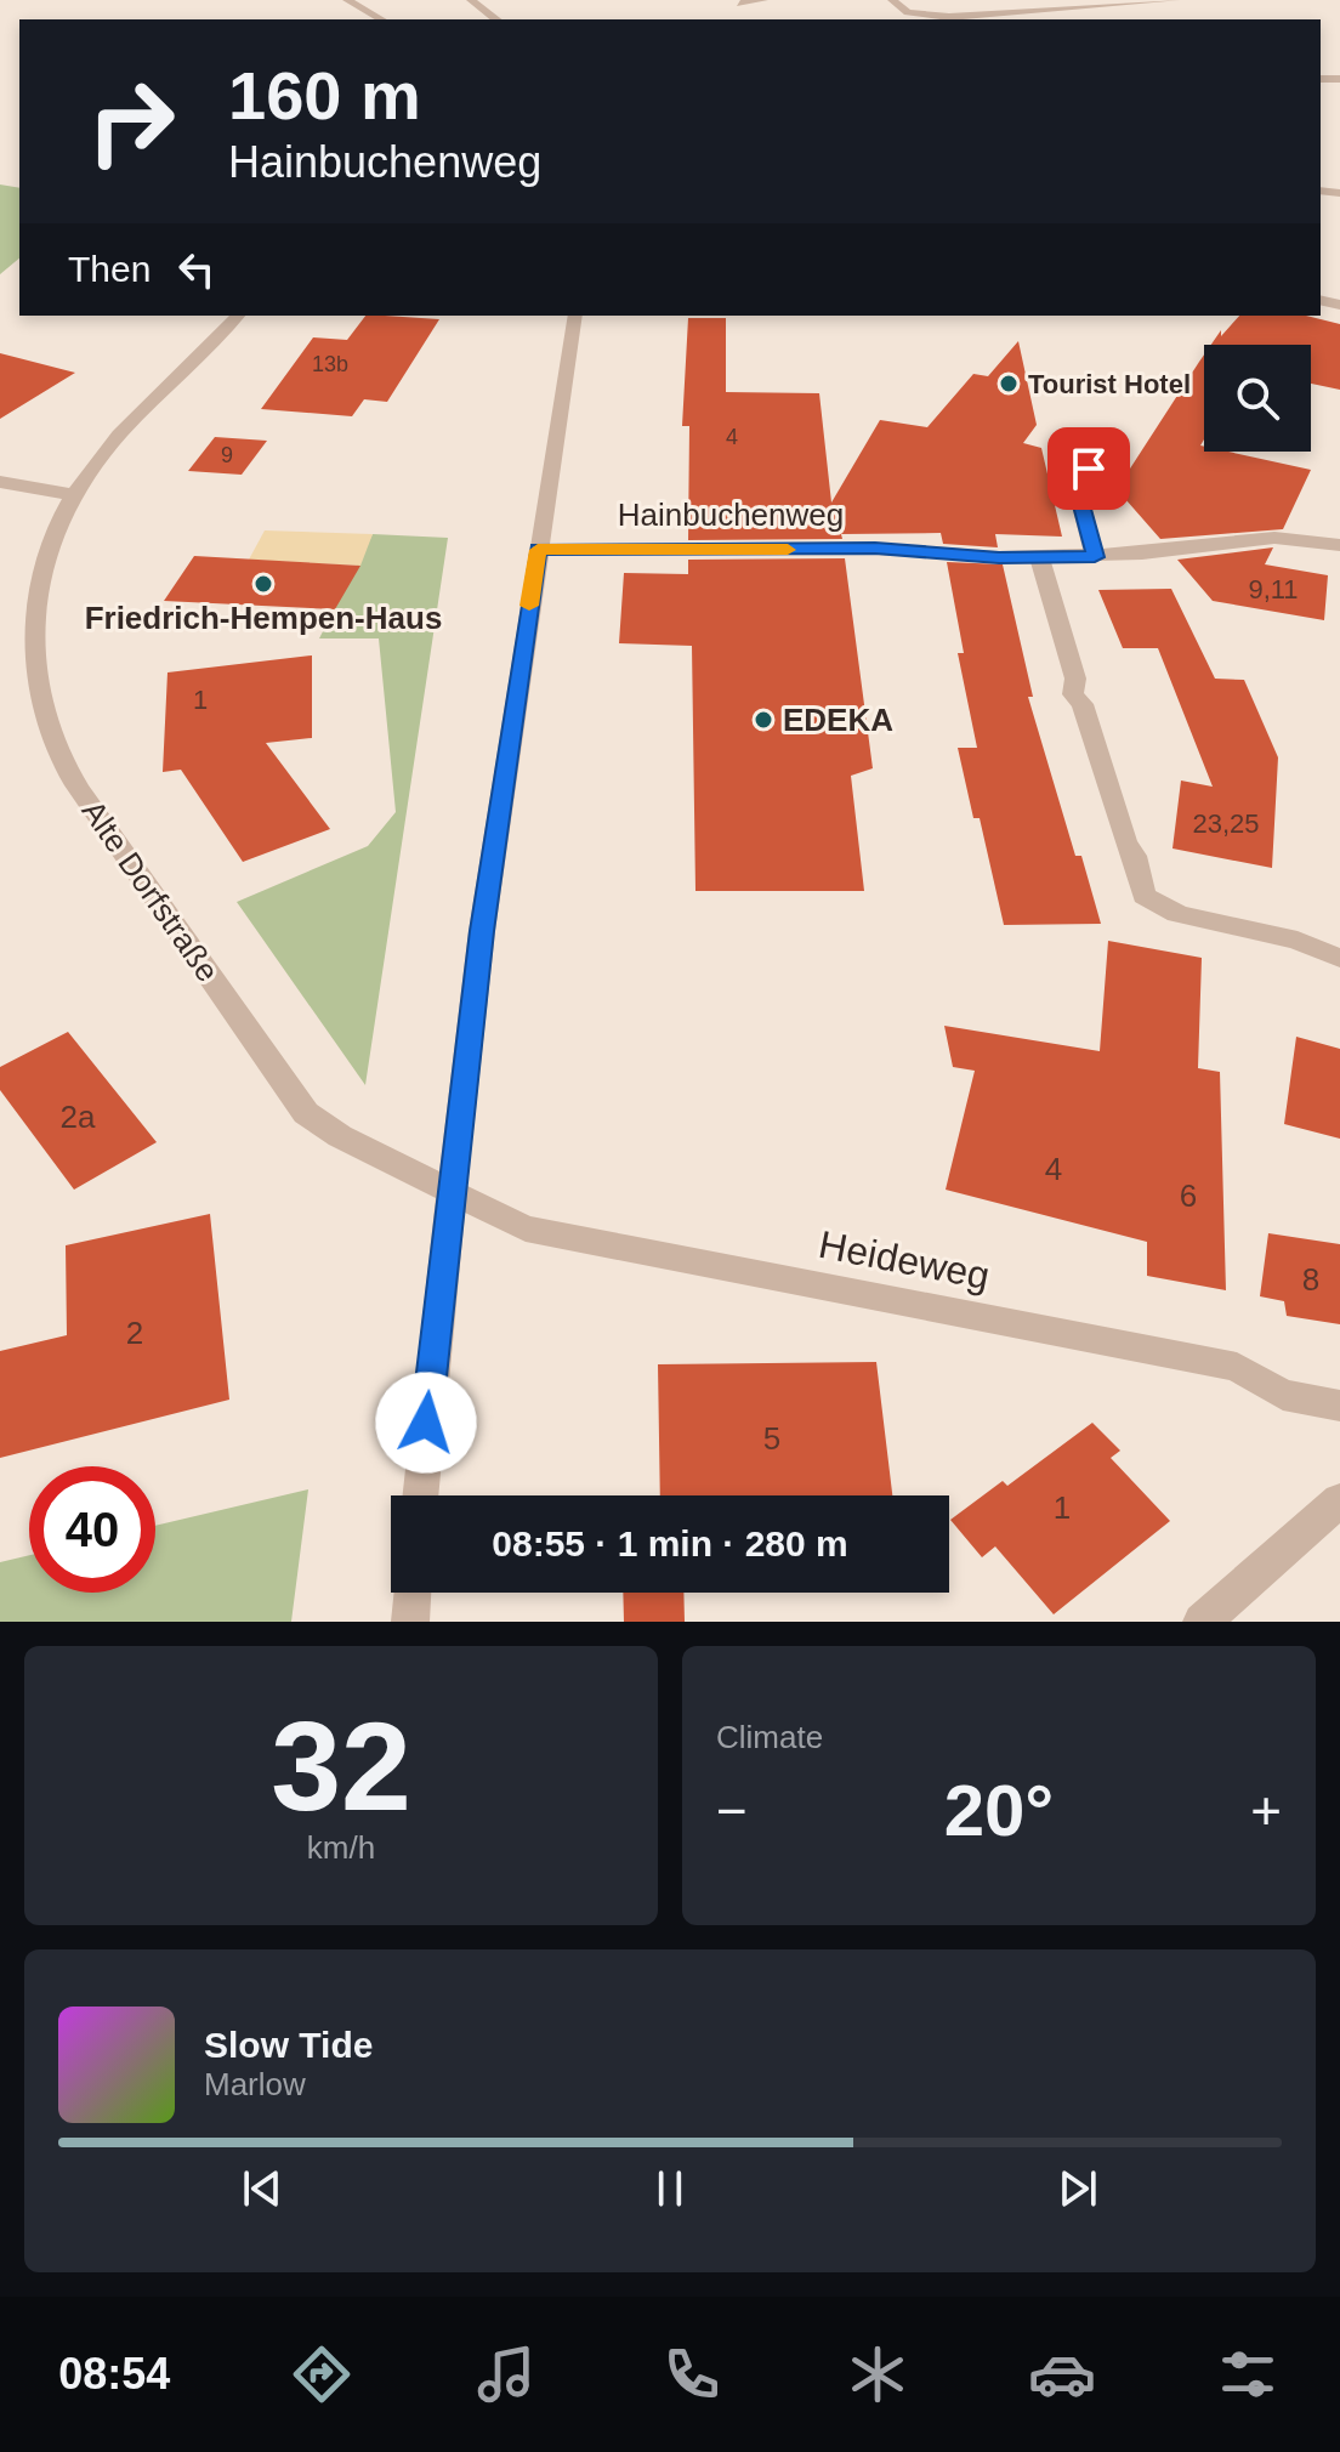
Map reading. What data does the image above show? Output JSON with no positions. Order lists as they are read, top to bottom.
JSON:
{
  "streets": {
    "street": ["Hainbuchenweg", "Alte Dorfstraße", "Heideweg"]
  },
  "crossings": [
    ["Alte Dorfstraße", "Heideweg"]
  ],
  "places": ["Tourist Hotel", "Friedrich-Hempen-Haus", "EDEKA"],
  "house_numbers": [
    "13b",
    "4",
    "9",
    "9,11",
    "1",
    "23,25",
    "2a",
    "4",
    "6",
    "8",
    "2",
    "5",
    "1"
  ],
  "page": {
    "turn": ["160 m", "Hainbuchenweg"],
    "then": "Then",
    "limit": "40",
    "trip": "08:55 · 1 min · 280 m",
    "tile": [
      ["32", "km/h"],
      "Climate"
    ],
    "heat": ["−", "20°", "+"],
    "song": ["Slow Tide", "Marlow"],
    "tabs": "08:54"
  }
}
